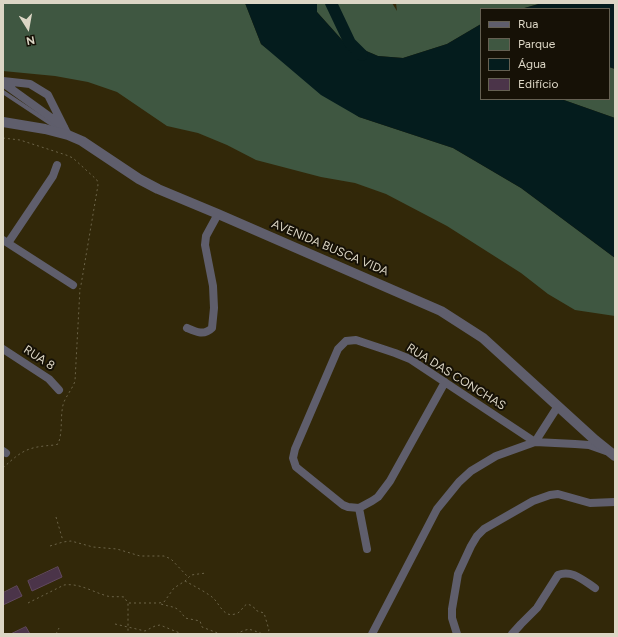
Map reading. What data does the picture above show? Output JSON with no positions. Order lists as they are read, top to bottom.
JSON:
{
  "streets": {
    "street": ["AVENIDA BUSCA VIDA", "RUA 8", "RUA DAS CONCHAS"]
  },
  "legend": [
    "Rua",
    "Parque",
    "Água",
    "Edifício"
  ],
  "north": "bottom"
}
